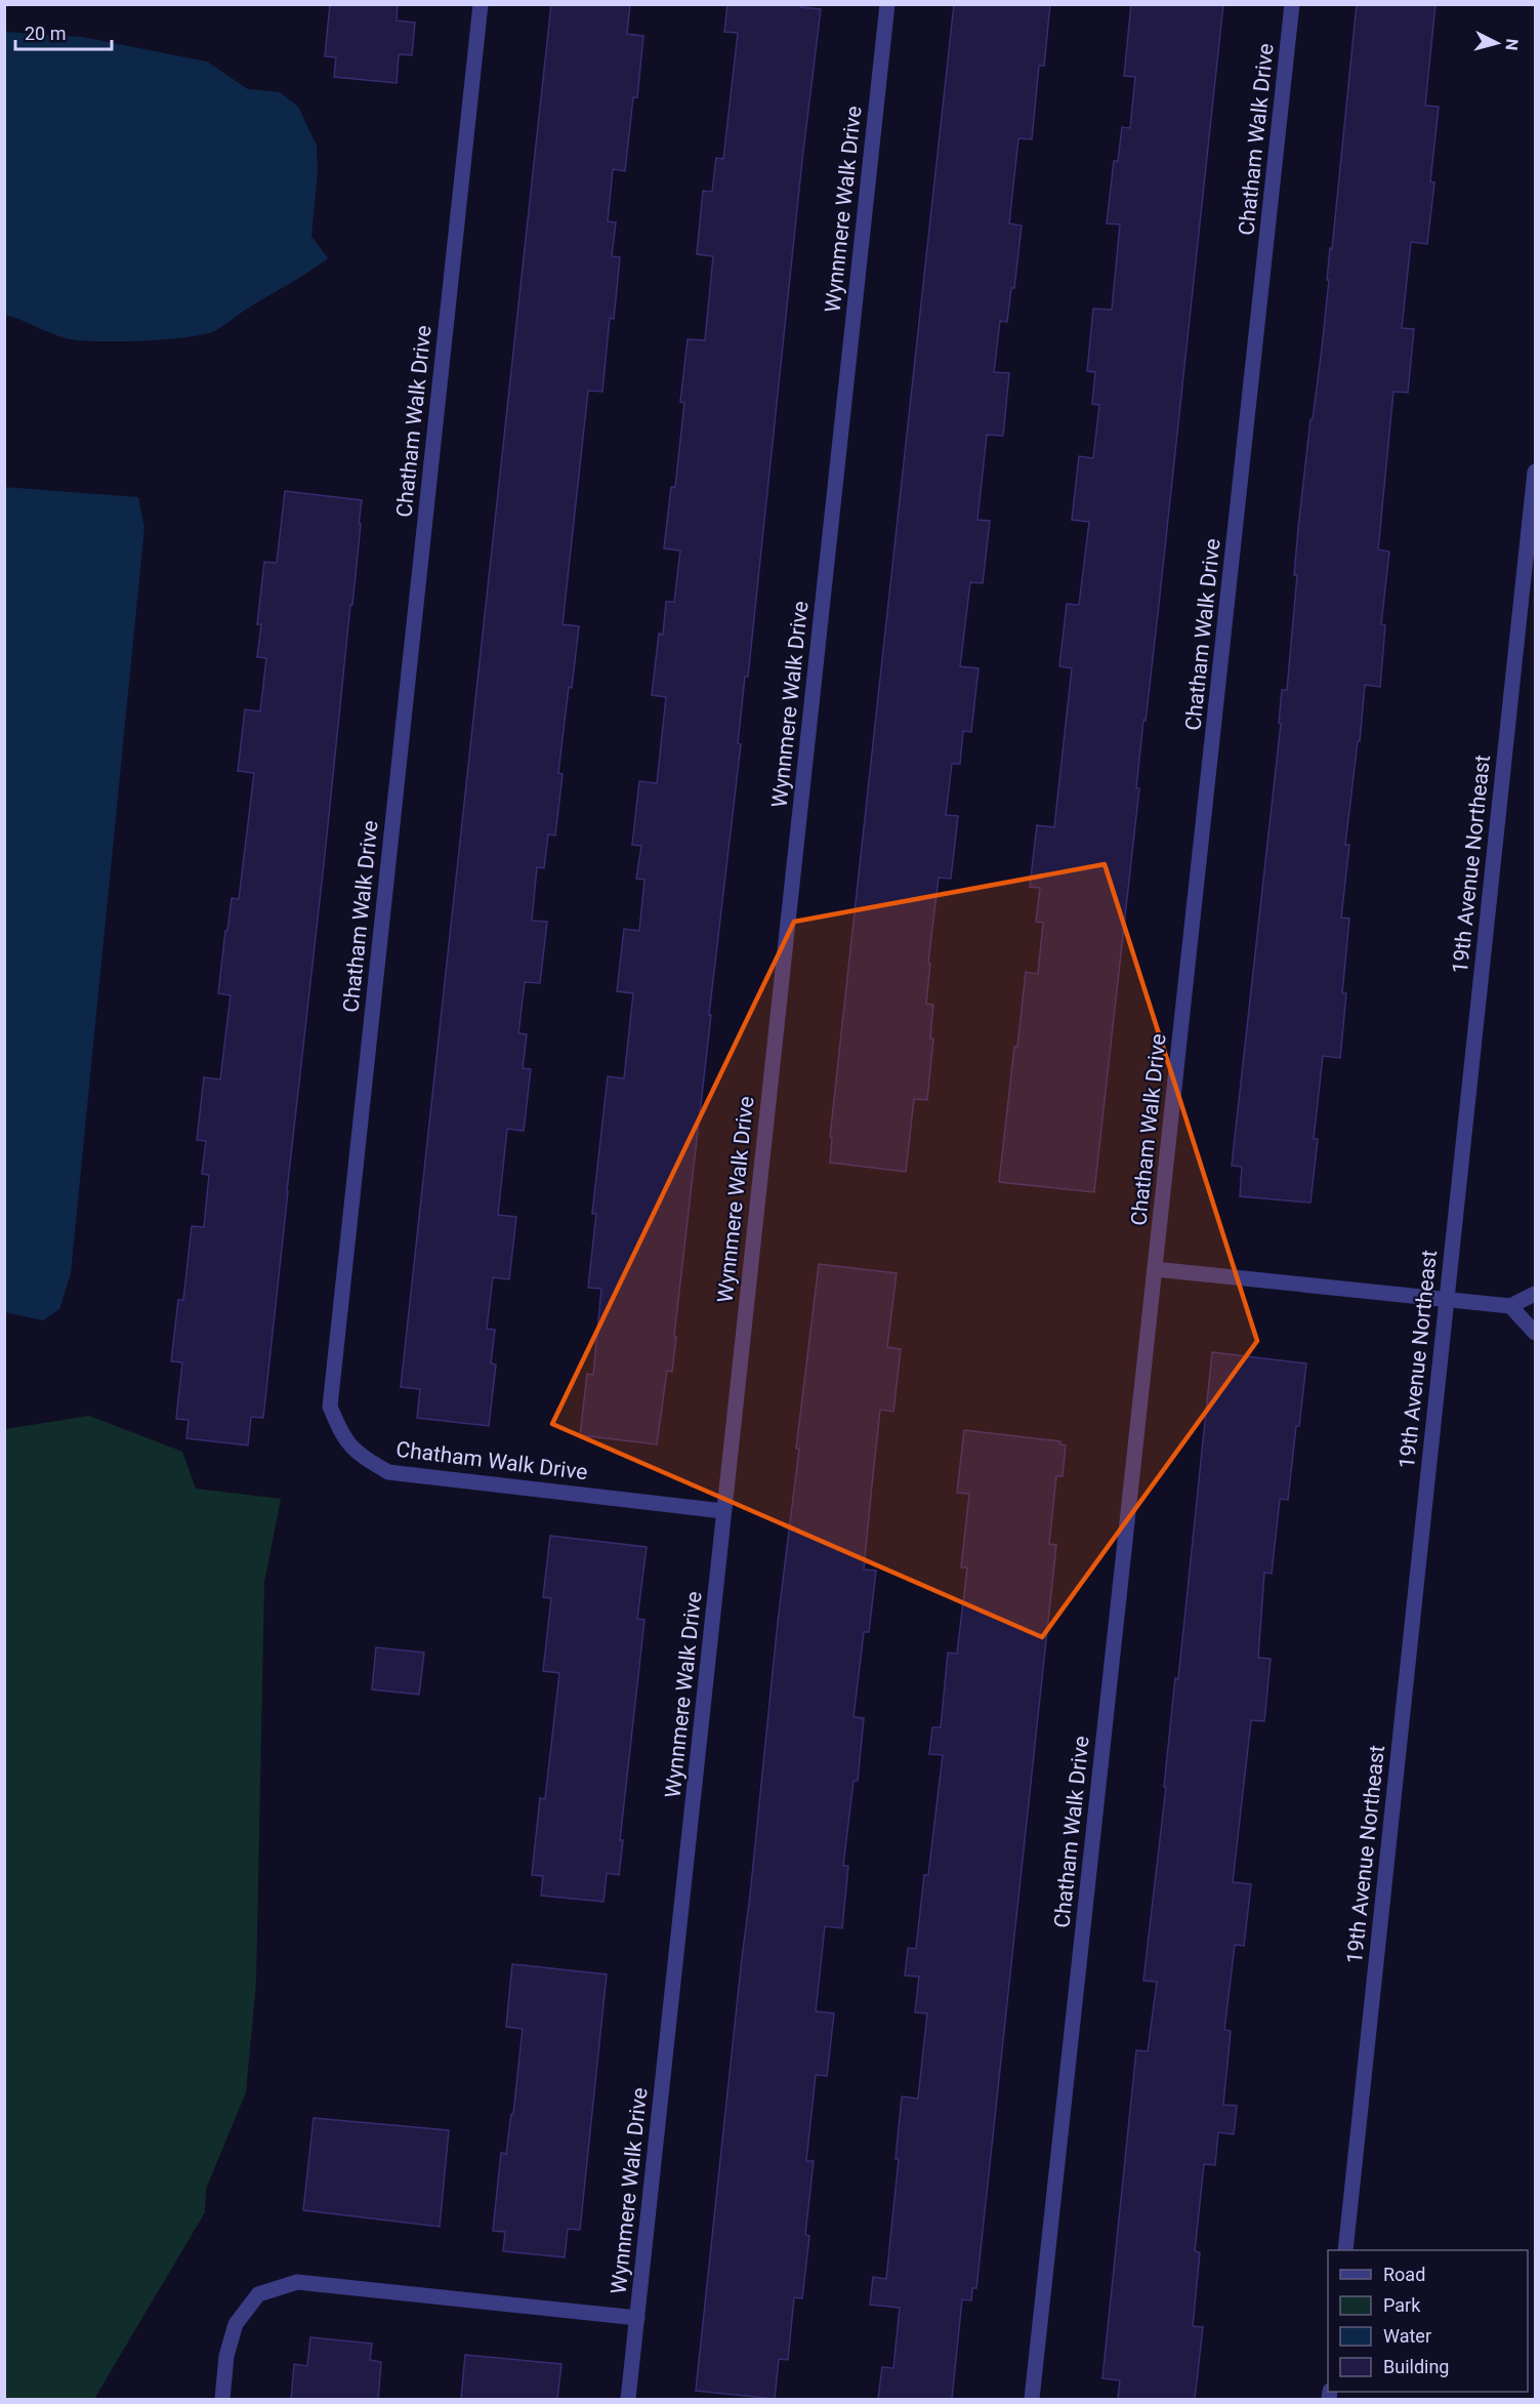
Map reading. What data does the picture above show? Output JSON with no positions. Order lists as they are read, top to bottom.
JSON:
{
  "streets": {
    "street": ["Chatham Walk Drive", "Wynnmere Walk Drive", "19th Avenue Northeast"]
  },
  "crossings": [
    ["Chatham Walk Drive", "Wynnmere Walk Drive"]
  ],
  "legend": [
    "Road",
    "Park",
    "Water",
    "Building"
  ],
  "scale_bar": "20 m",
  "north": "right"
}
